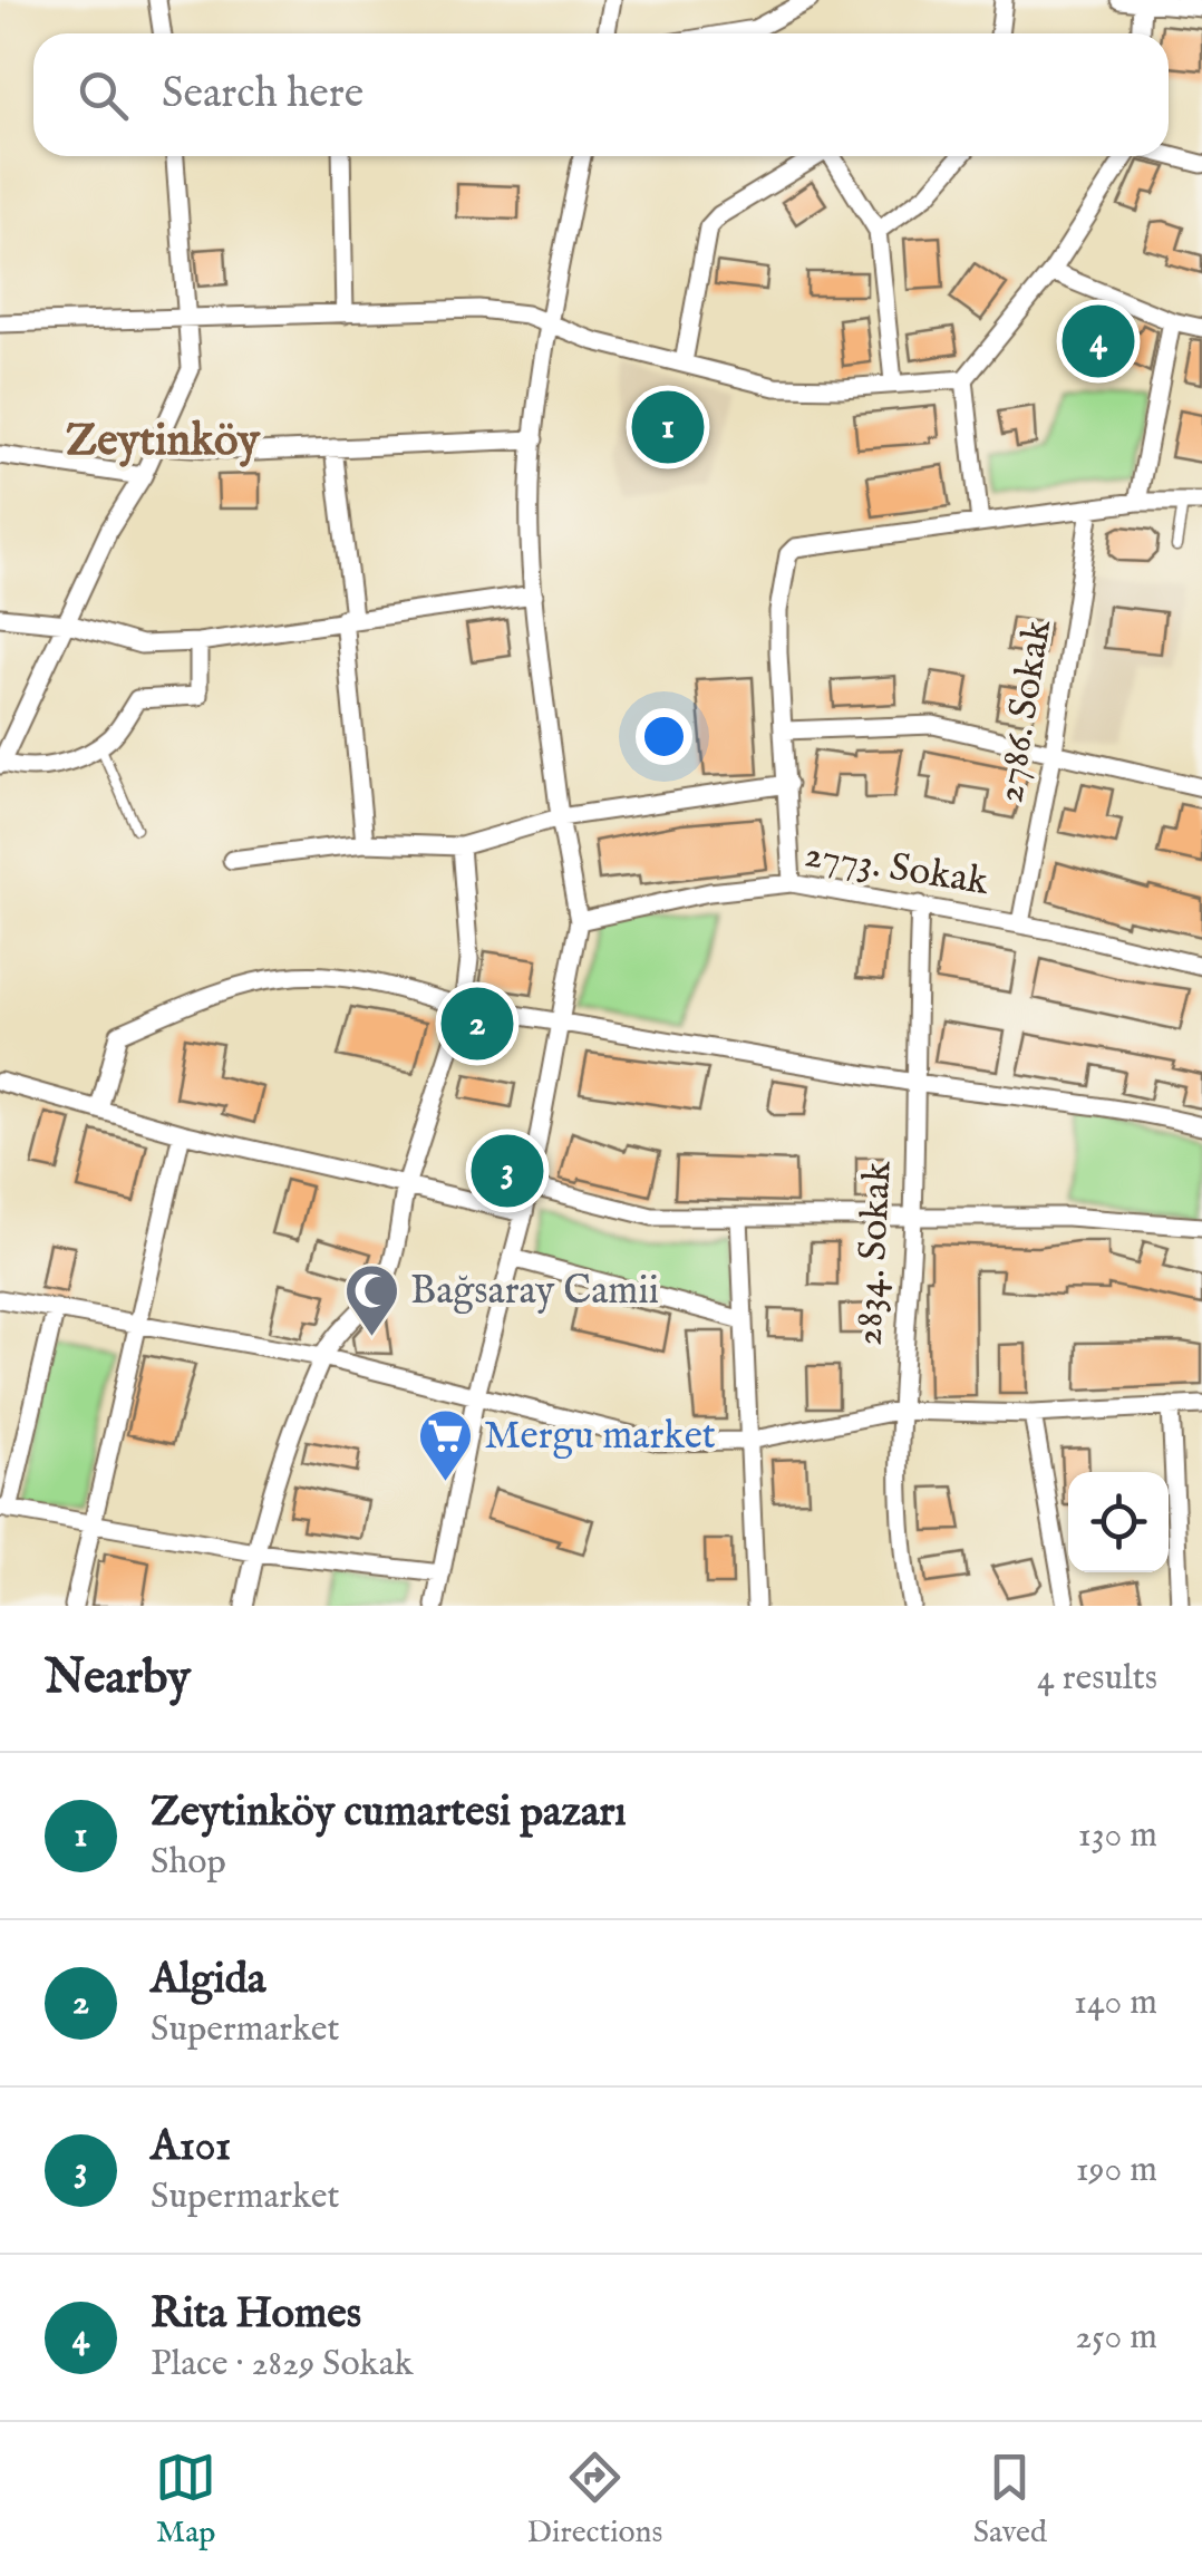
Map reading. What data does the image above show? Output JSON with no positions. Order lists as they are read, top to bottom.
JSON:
{
  "streets": {
    "street": ["2786. Sokak", "2773. Sokak", "2834. Sokak"]
  },
  "crossings": [
    ["2786. Sokak", "2773. Sokak"],
    ["2773. Sokak", "2834. Sokak"]
  ],
  "districts": ["Zeytinköy"],
  "places": {
    "mosque": ["Bağsaray Camii"],
    "supermarket": ["Mergu market"]
  },
  "page": {
    "search": "Search here",
    "pins": [
      "4",
      "1",
      "2",
      "3"
    ],
    "heading": ["Nearby", "4 results"],
    "list": [
      {
        "mark": "1",
        "name": "Zeytinköy cumartesi pazarı",
        "note": "Shop",
        "value": "130 m"
      },
      {
        "mark": "2",
        "name": "Algida",
        "note": "Supermarket",
        "value": "140 m"
      },
      {
        "mark": "3",
        "name": "A101",
        "note": "Supermarket",
        "value": "190 m"
      },
      {
        "mark": "4",
        "name": "Rita Homes",
        "note": "Place · 2829 Sokak",
        "value": "250 m"
      }
    ],
    "nav": ["Map", "Directions", "Saved"]
  }
}
